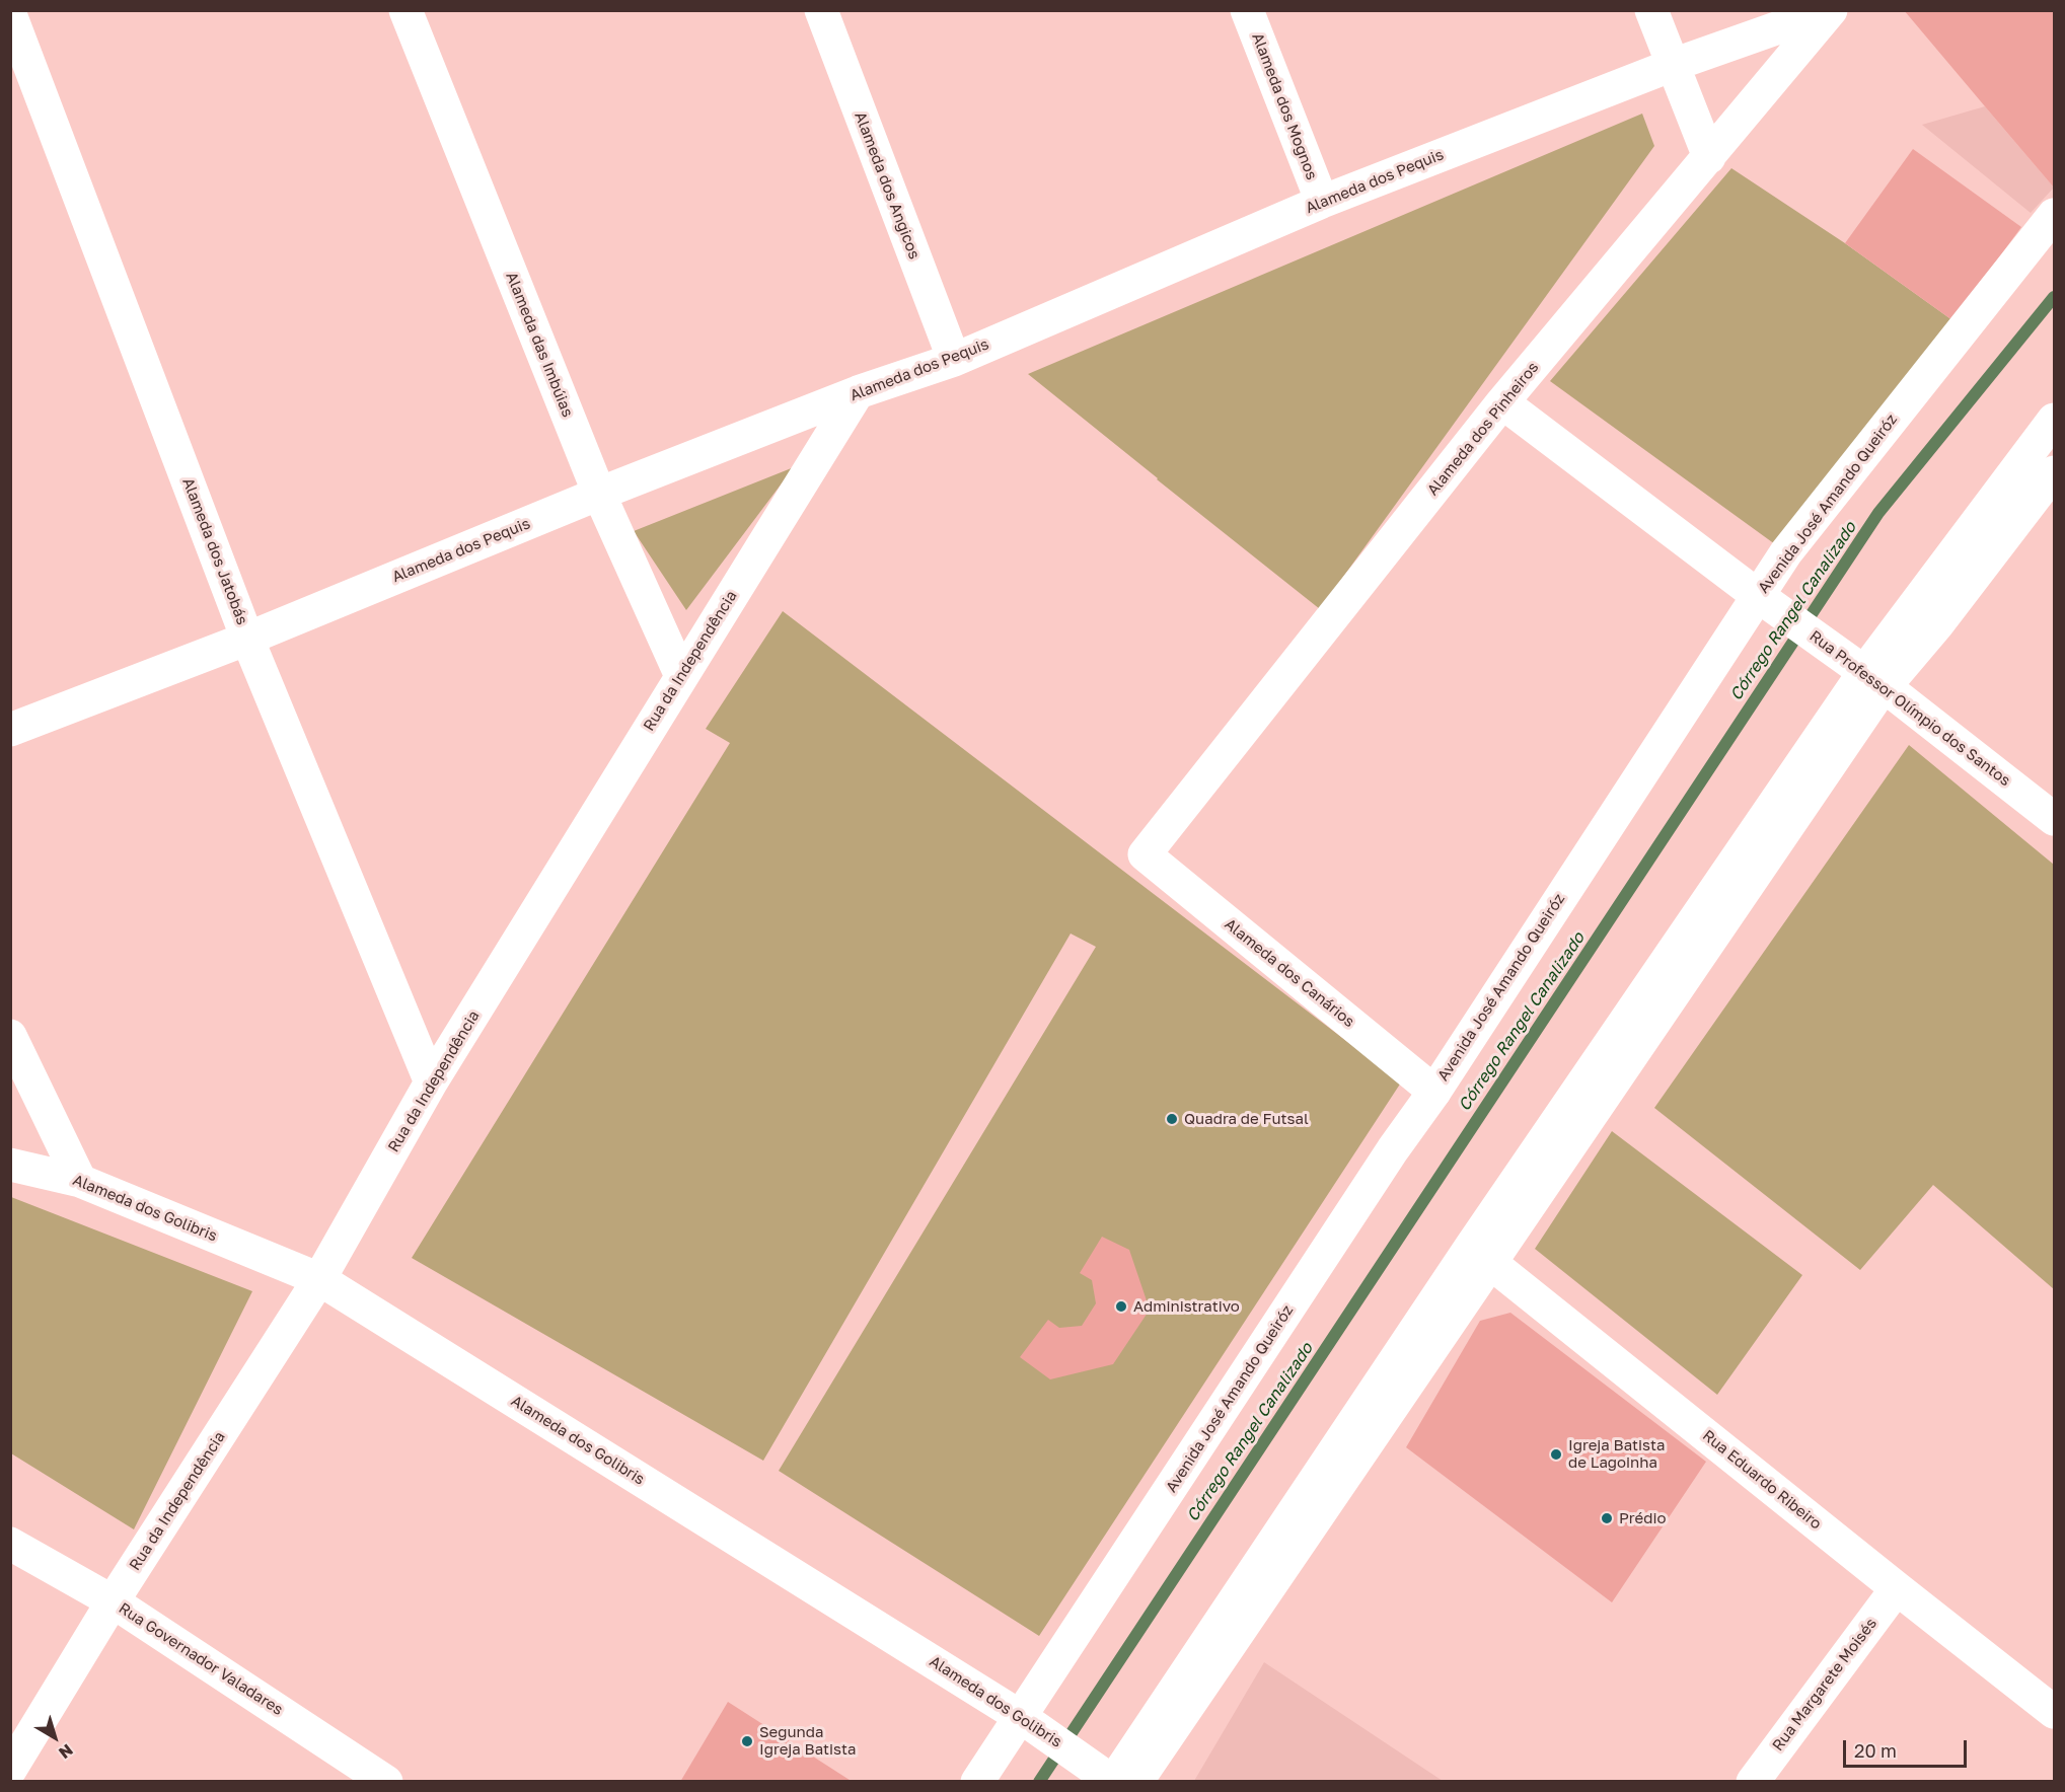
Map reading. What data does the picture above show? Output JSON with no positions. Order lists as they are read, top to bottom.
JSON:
{
  "streets": {
    "street": [
      "Alameda dos Mognos",
      "Alameda dos Pequis",
      "Alameda dos Angicos",
      "Alameda das Imbúias",
      "Alameda dos Pinheiros",
      "Avenida José Amando Queiróz",
      "Alameda dos Jatobás",
      "Rua da Independência",
      "Rua Professor Olímpio dos Santos",
      "Alameda dos Canários",
      "Alameda dos Golibris",
      "Rua Eduardo Ribeiro",
      "Rua Governador Valadares",
      "Rua Margarete Moisés"
    ]
  },
  "crossings": [
    ["Alameda dos Mognos", "Alameda dos Pequis"],
    ["Alameda dos Pequis", "Alameda dos Angicos"],
    ["Alameda dos Pequis", "Alameda das Imbúias"],
    ["Alameda dos Pequis", "Alameda dos Pinheiros"],
    ["Alameda dos Pequis", "Alameda dos Jatobás"],
    ["Alameda dos Pequis", "Rua da Independência"],
    ["Alameda das Imbúias", "Rua da Independência"],
    ["Alameda dos Pinheiros", "Rua Professor Olímpio dos Santos"],
    ["Alameda dos Pinheiros", "Alameda dos Canários"],
    ["Avenida José Amando Queiróz", "Rua Professor Olímpio dos Santos"],
    ["Avenida José Amando Queiróz", "Alameda dos Canários"],
    ["Avenida José Amando Queiróz", "Alameda dos Golibris"],
    ["Alameda dos Jatobás", "Rua da Independência"],
    ["Rua da Independência", "Alameda dos Golibris"],
    ["Rua da Independência", "Rua Governador Valadares"],
    ["Rua Eduardo Ribeiro", "Rua Margarete Moisés"]
  ],
  "water": ["Córrego Rangel Canalizado"],
  "places": [
    "Quadra de Futsal",
    "Administrativo",
    "Igreja Batista de Lagoinha",
    "Prédio",
    "Segunda Igreja Batista"
  ],
  "scale_bar": "20 m",
  "north": "bottom right"
}
